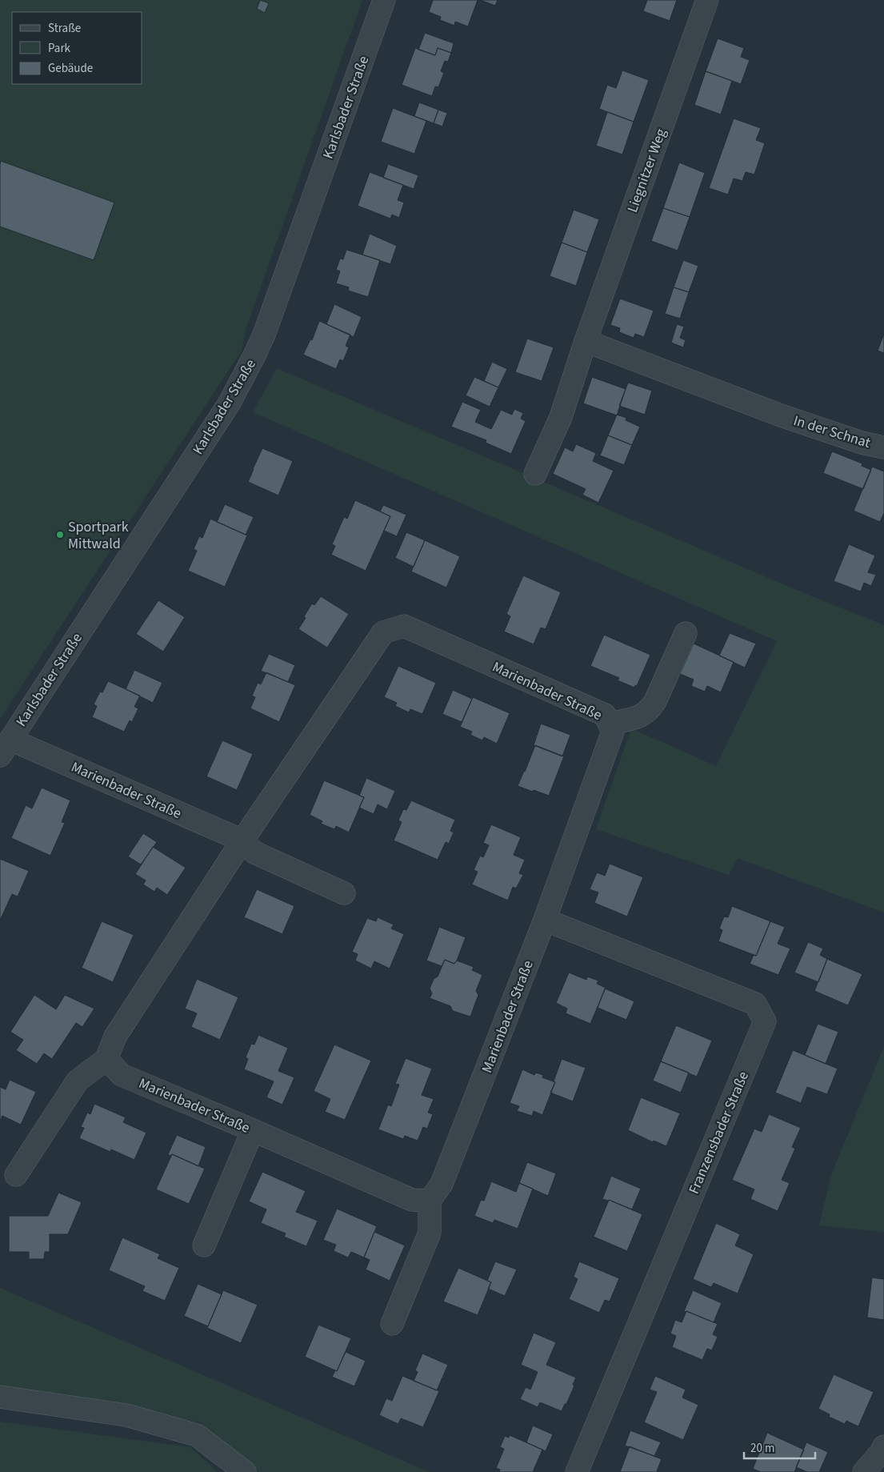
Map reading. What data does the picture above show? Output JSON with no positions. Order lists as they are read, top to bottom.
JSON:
{
  "streets": {
    "street": [
      "Karlsbader Straße",
      "Liegnitzer Weg",
      "In der Schnat",
      "Marienbader Straße",
      "Franzensbader Straße"
    ]
  },
  "crossings": [
    ["Karlsbader Straße", "Marienbader Straße"],
    ["Liegnitzer Weg", "In der Schnat"],
    ["Marienbader Straße", "Franzensbader Straße"]
  ],
  "places": ["Sportpark Mittwald"],
  "legend": ["Straße", "Park", "Gebäude"],
  "scale_bar": "20 m"
}
